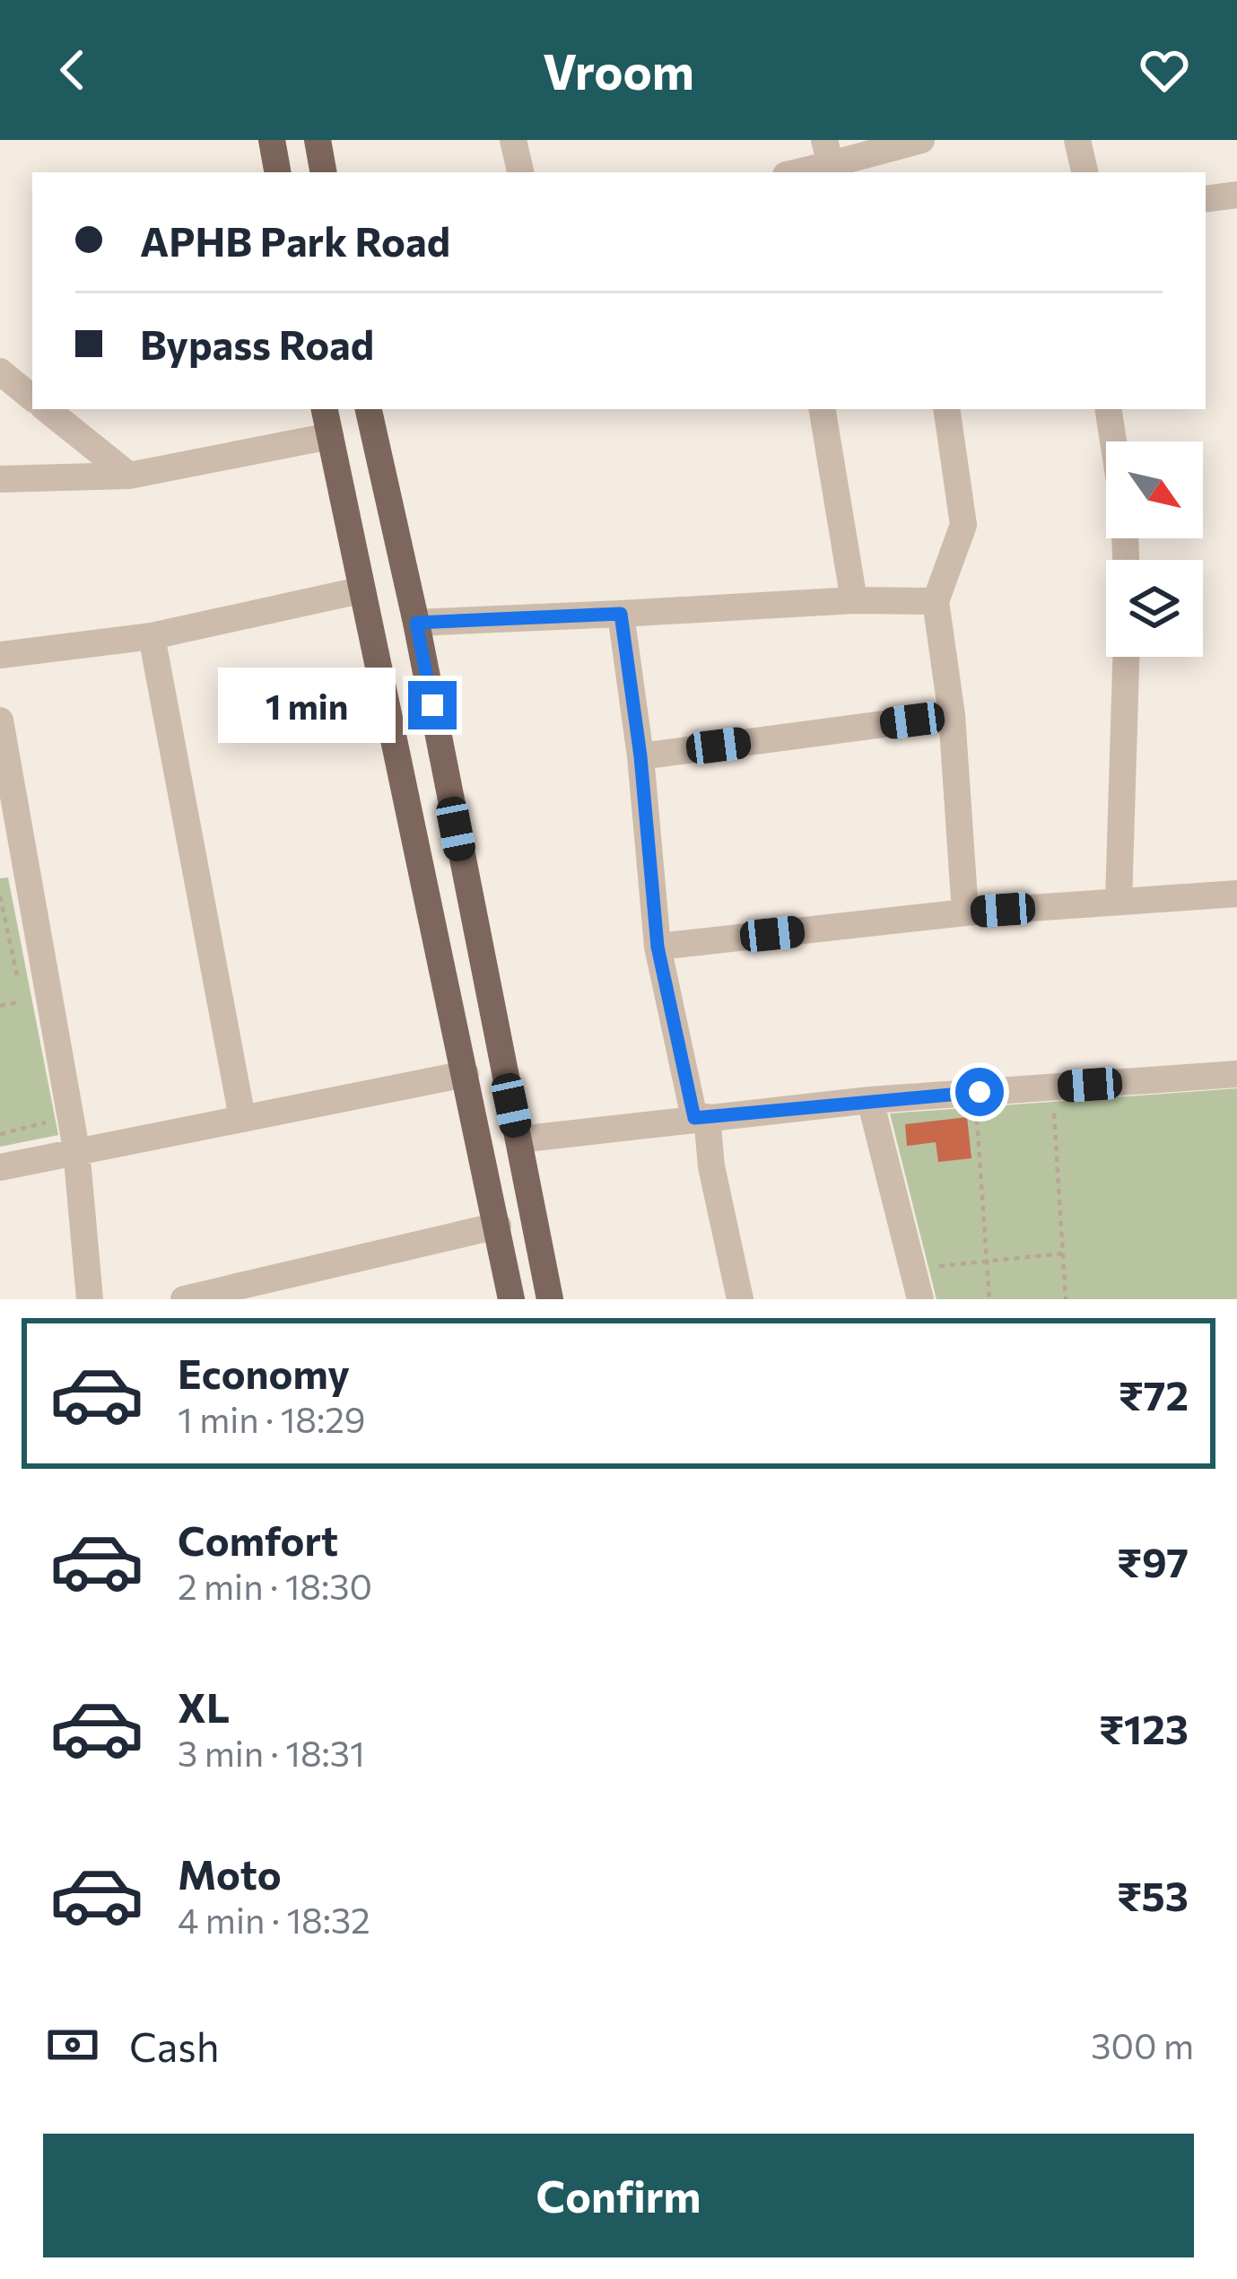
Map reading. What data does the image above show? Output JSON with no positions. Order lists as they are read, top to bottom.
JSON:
{
  "north": "bottom right",
  "page": {
    "header": "Vroom",
    "banner": ["APHB Park Road", "Bypass Road"],
    "bubble": "1 min",
    "list": [
      {
        "name": "Economy",
        "note": "1 min · 18:29",
        "value": "₹72"
      },
      {
        "name": "Comfort",
        "note": "2 min · 18:30",
        "value": "₹97"
      },
      {
        "name": "XL",
        "note": "3 min · 18:31",
        "value": "₹123"
      },
      {
        "name": "Moto",
        "note": "4 min · 18:32",
        "value": "₹53"
      }
    ],
    "pay": ["Cash", "300 m"],
    "buttons": "Confirm"
  }
}
